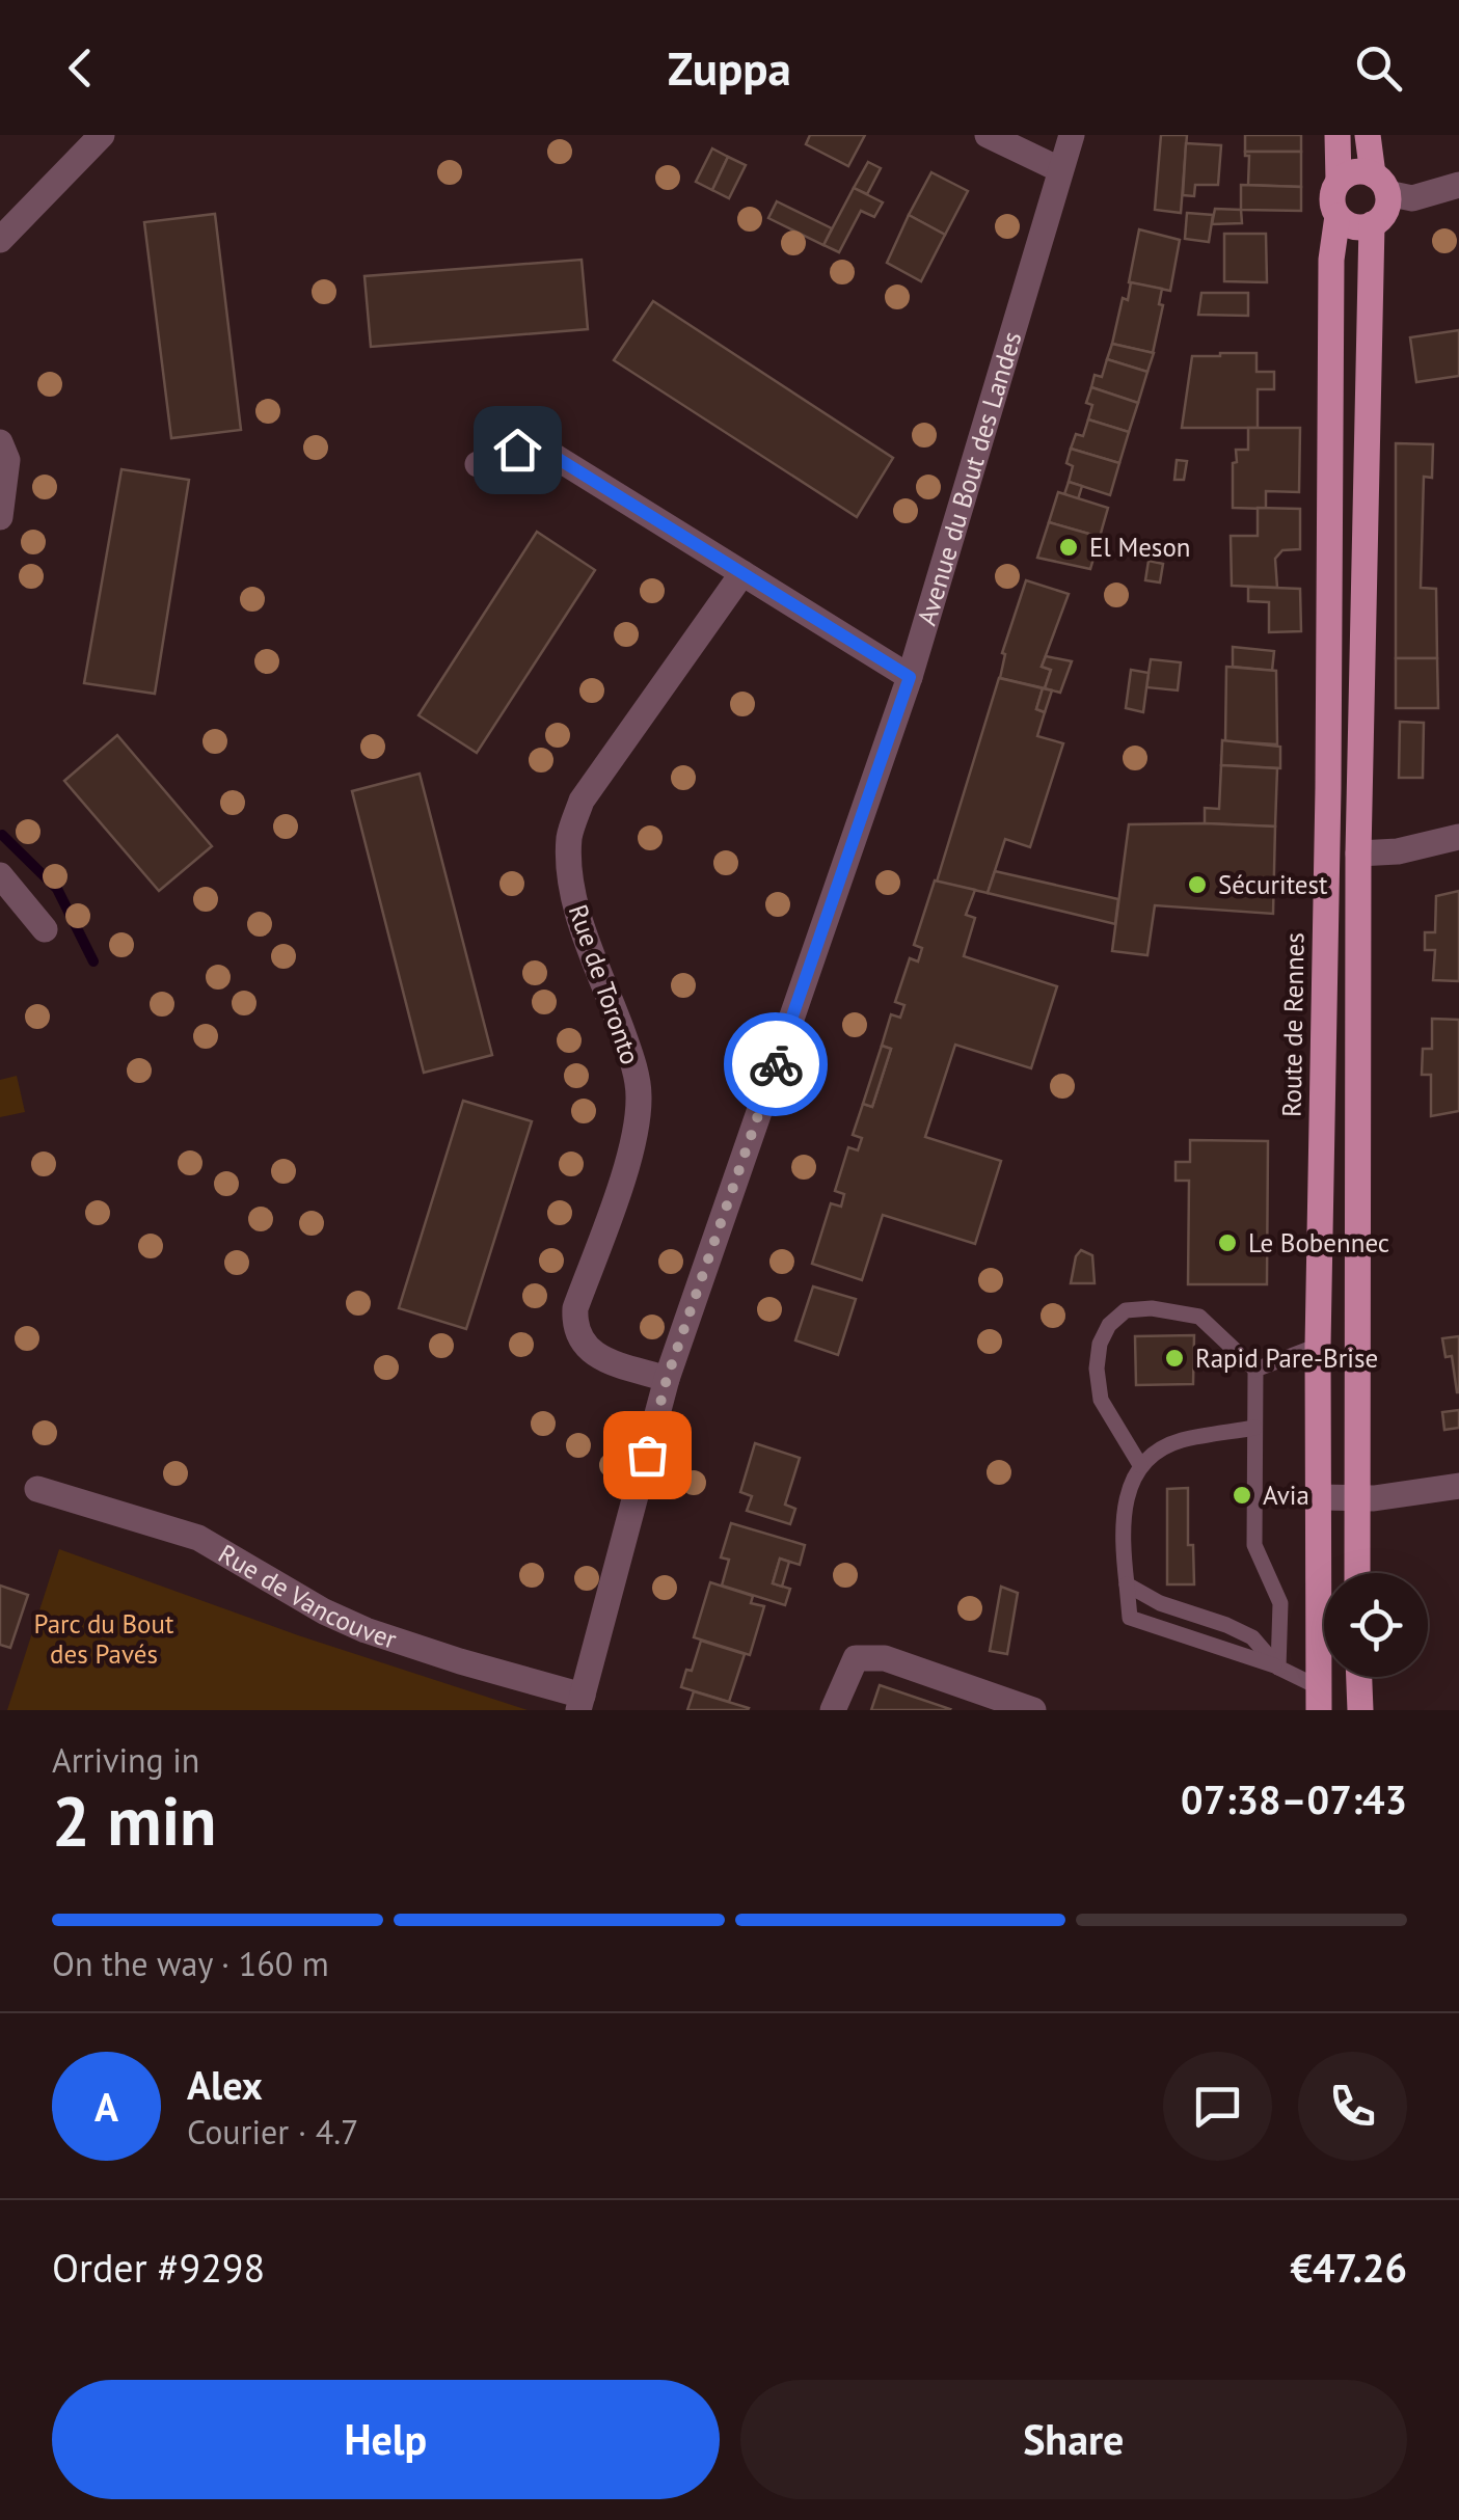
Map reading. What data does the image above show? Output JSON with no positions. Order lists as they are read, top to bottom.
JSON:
{
  "streets": {
    "main road": ["Route de Rennes"],
    "street": ["Avenue du Bout des Landes", "Rue de Toronto", "Rue de Vancouver"]
  },
  "crossings": [
    ["Avenue du Bout des Landes", "Rue de Toronto"],
    ["Avenue du Bout des Landes", "Rue de Vancouver"]
  ],
  "parks": ["Parc du Bout des Pavés"],
  "places": [
    "El Meson",
    "Sécuritest",
    "Le Bobennec",
    "Rapid Pare-Brise",
    "Avia"
  ],
  "page": {
    "header": "Zuppa",
    "heading": ["2 min", "Arriving in", "07:38–07:43"],
    "panel": [
      "Alex",
      "Courier · 4.7",
      "Order #9298",
      "€47.26"
    ],
    "bar": "On the way · 160 m",
    "round": "A",
    "buttons": ["Help", "Share"]
  }
}
